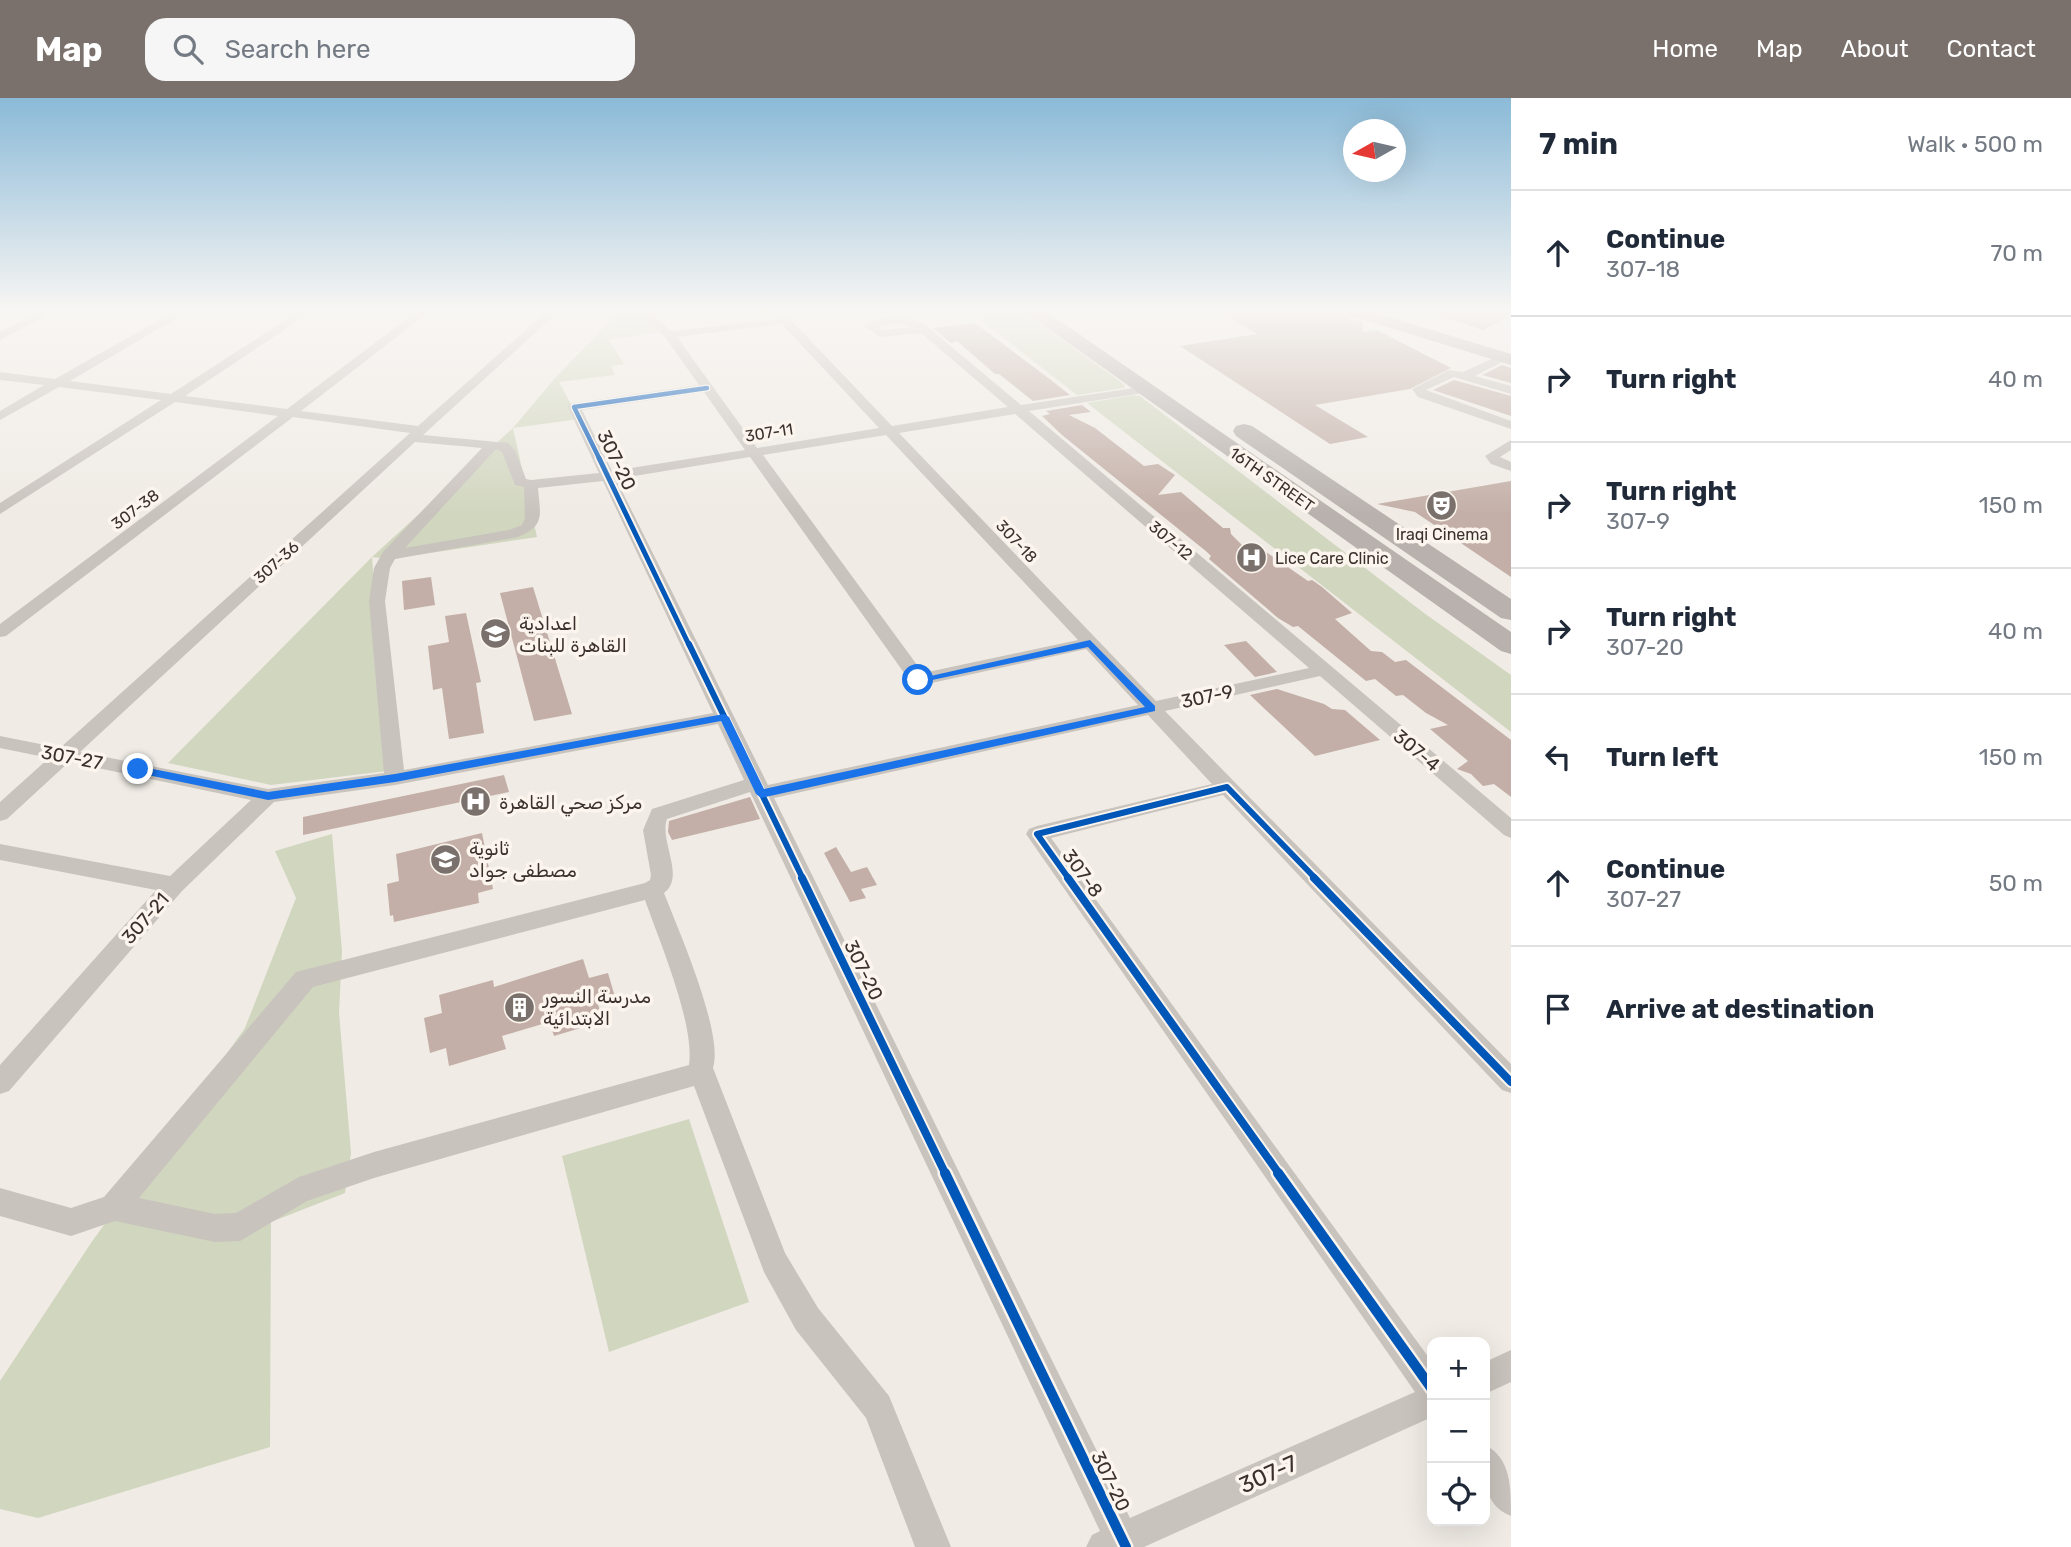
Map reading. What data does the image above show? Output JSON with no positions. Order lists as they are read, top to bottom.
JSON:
{
  "streets": {
    "main road": ["16TH STREET"],
    "street": [
      "307-11",
      "307-20",
      "307-38",
      "307-12",
      "307-18",
      "307-36",
      "307-9",
      "307-4",
      "307-27",
      "307-8",
      "307-21",
      "307-7"
    ]
  },
  "crossings": [
    ["307-11", "307-20"],
    ["307-11", "16TH STREET"],
    ["307-11", "307-12"],
    ["307-11", "307-18"],
    ["307-20", "307-9"],
    ["307-20", "307-27"],
    ["307-20", "307-7"],
    ["307-12", "307-9"],
    ["307-12", "307-4"],
    ["307-18", "307-9"],
    ["307-18", "307-8"],
    ["307-36", "307-27"],
    ["307-9", "307-4"]
  ],
  "places": {
    "theatre": ["Iraqi Cinema"],
    "hospital": ["Lice Care Clinic", "مركز صحي القاهرة"],
    "school or university": ["اعدادية القاهرة للبنات", "ثانوية مصطفى جواد"],
    "building": ["مدرسة النسور الابتدائية"]
  },
  "north": "left",
  "page": {
    "header": "Map",
    "search": "Search here",
    "nav": [
      "Home",
      "Map",
      "About",
      "Contact"
    ],
    "heading": ["7 min", "Walk · 500 m"],
    "list": [
      ["Continue", "307-18", "70 m"],
      ["Turn right", "40 m"],
      ["Turn right", "307-9", "150 m"],
      ["Turn right", "307-20", "40 m"],
      ["Turn left", "150 m"],
      ["Continue", "307-27", "50 m"],
      "Arrive at destination"
    ],
    "map_buttons": ["+", "−"]
  }
}
